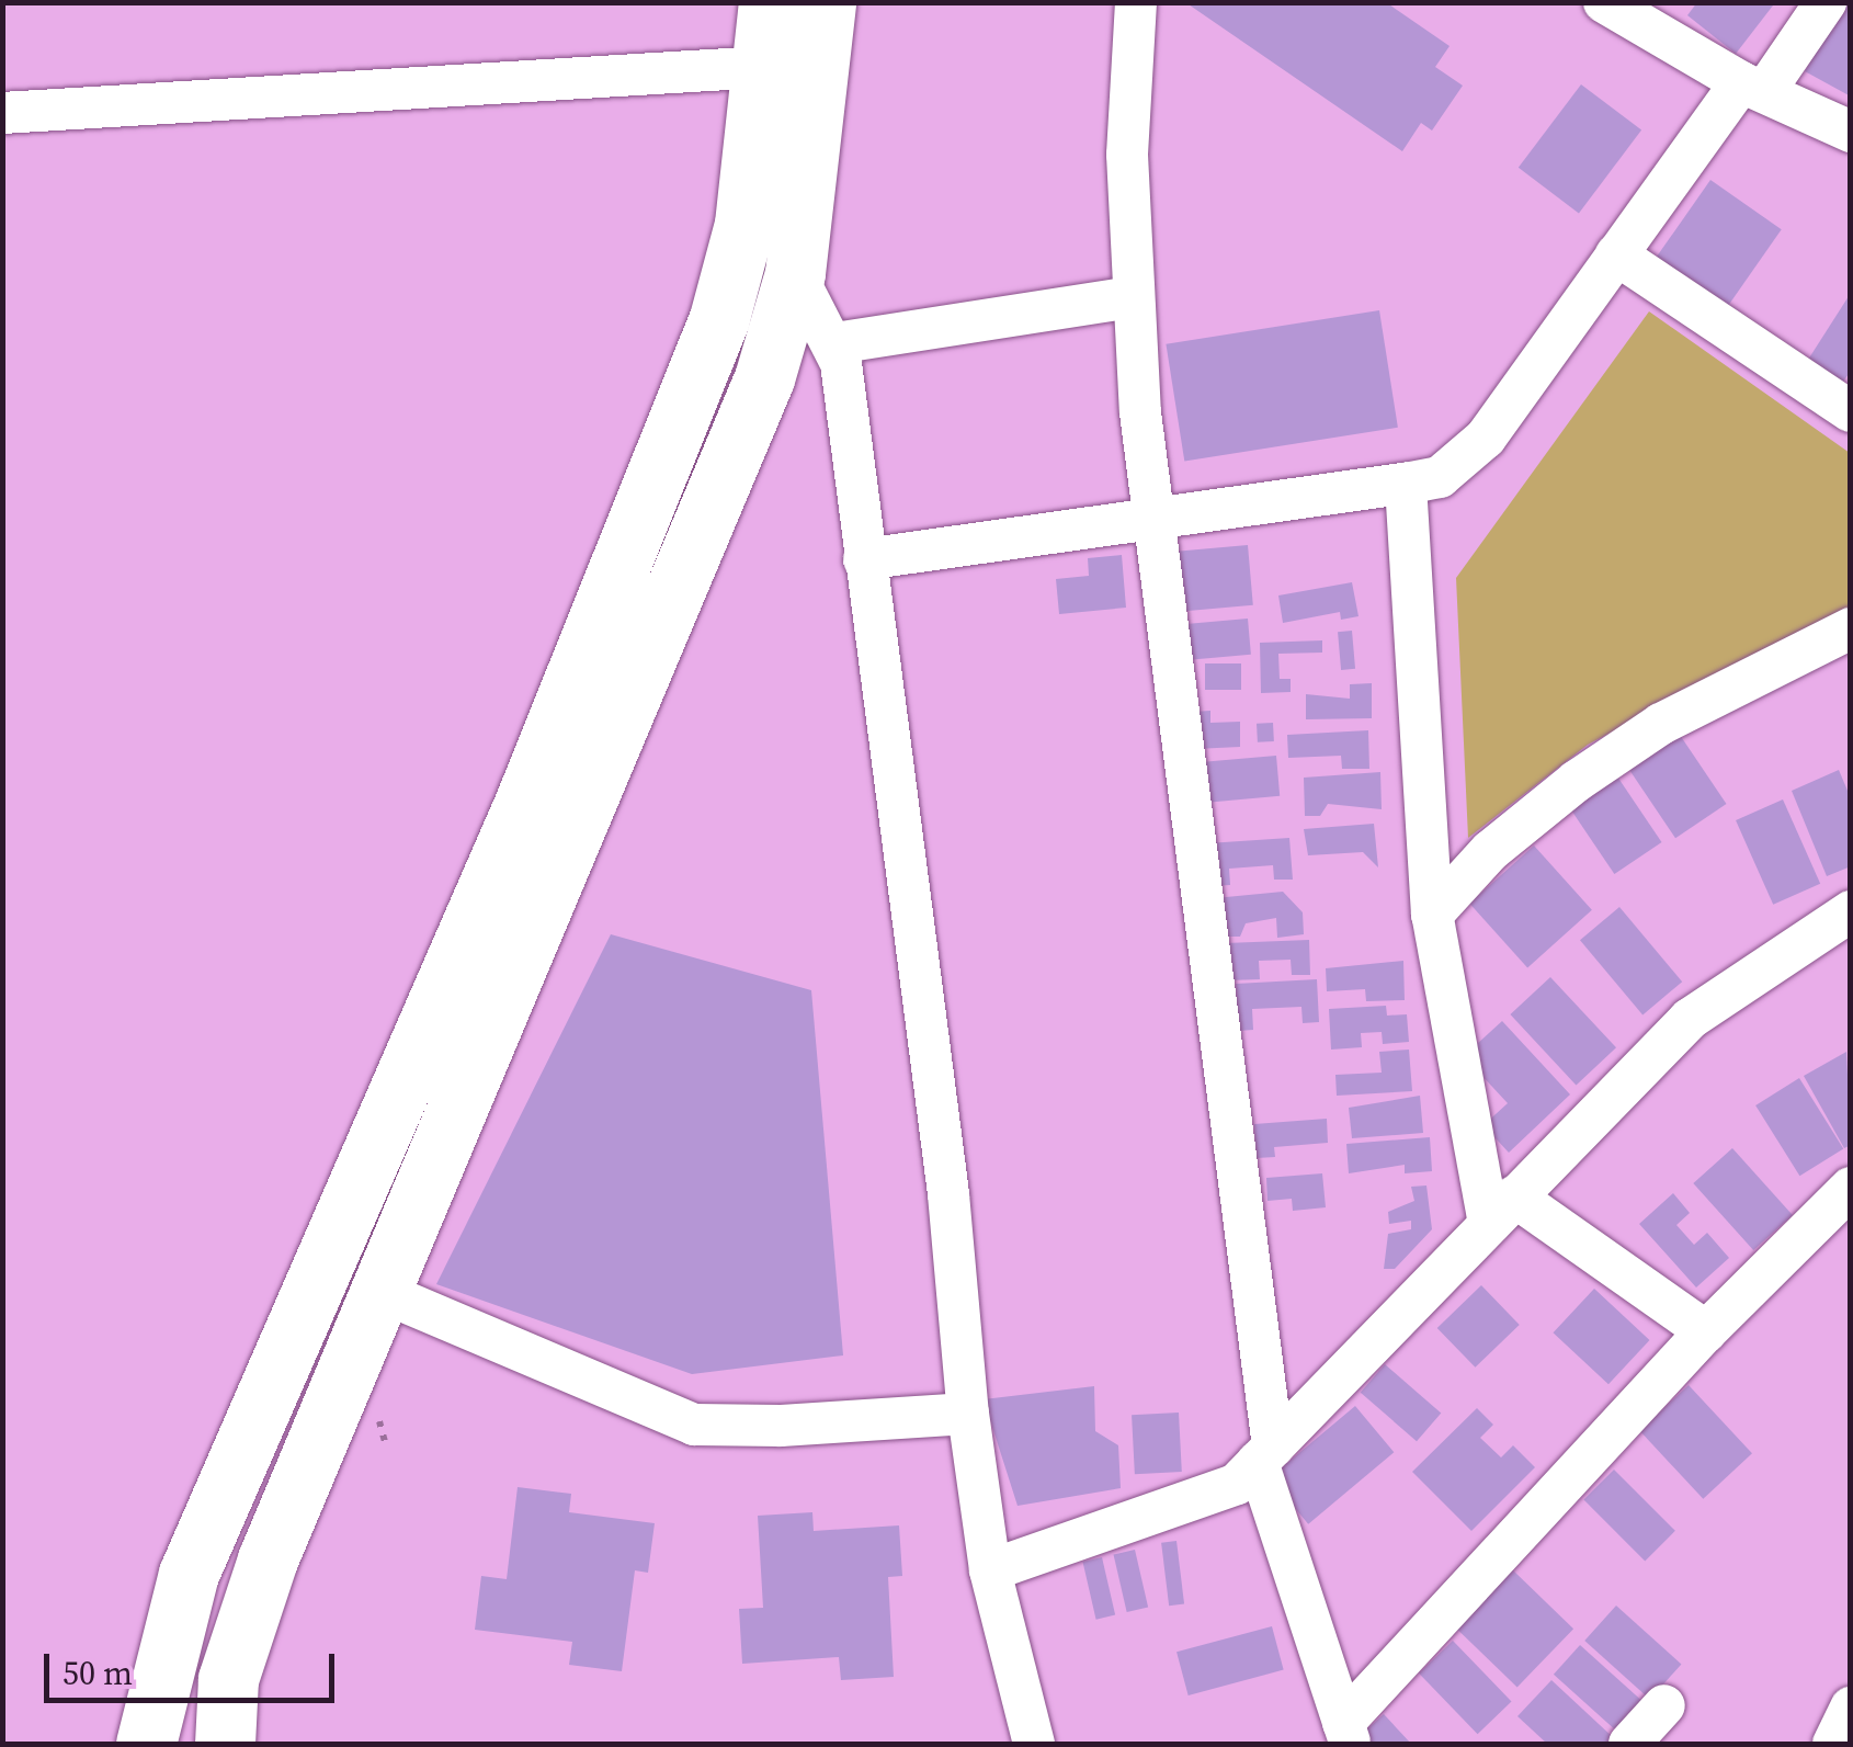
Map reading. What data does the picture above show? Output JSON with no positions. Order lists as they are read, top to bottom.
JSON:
{
  "scale_bar": "50 m"
}
